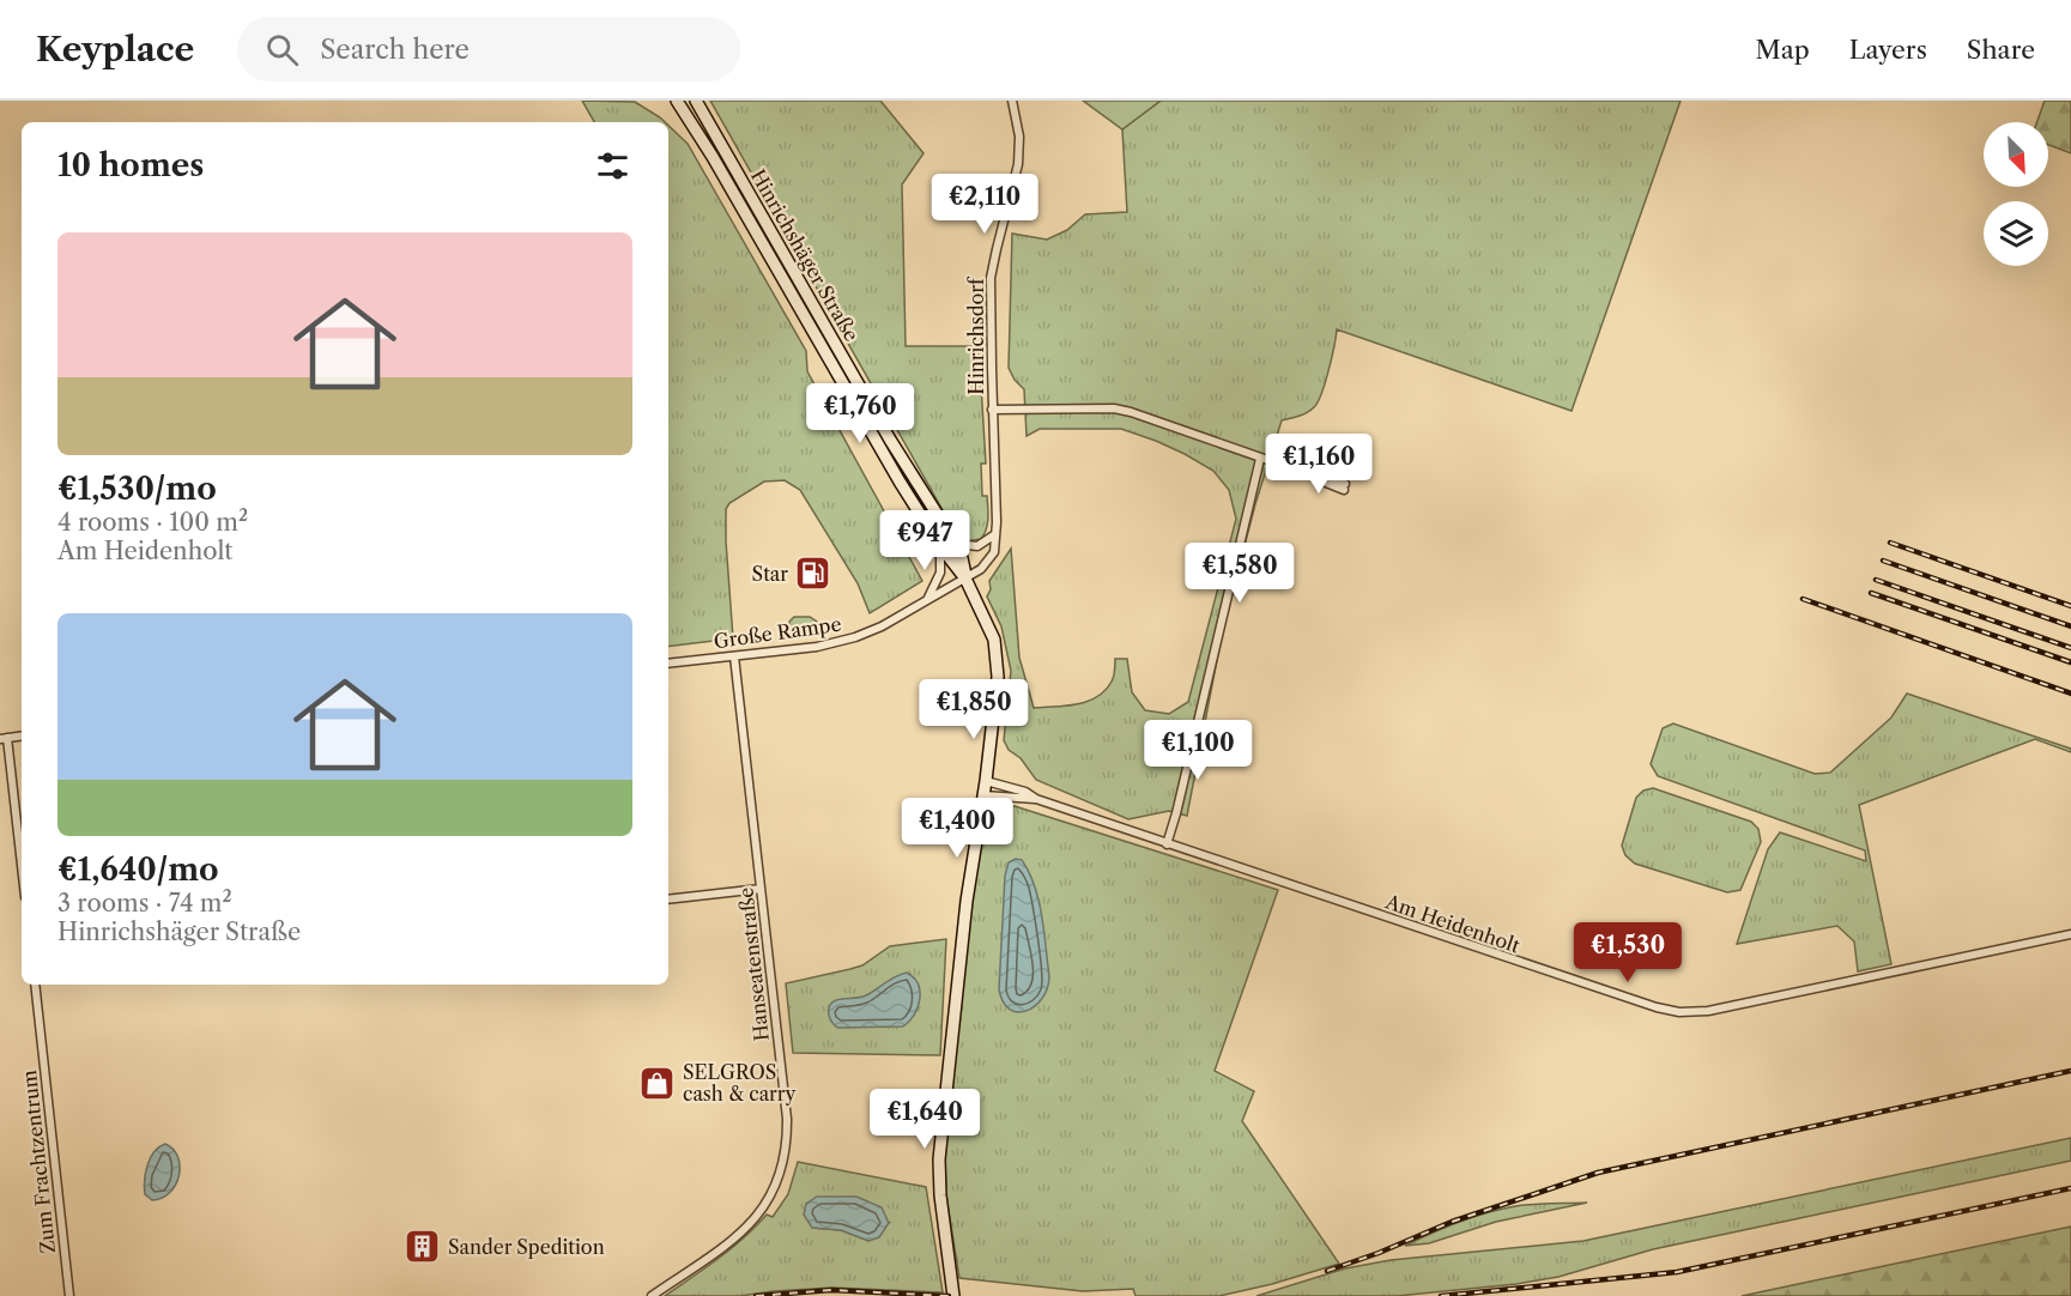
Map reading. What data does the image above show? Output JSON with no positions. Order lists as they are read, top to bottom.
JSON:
{
  "streets": {
    "main road": ["Hinrichshäger Straße"],
    "street": [
      "Hinrichsdorf",
      "Große Rampe",
      "Am Heidenholt",
      "Hanseatenstraße",
      "Zum Frachtzentrum"
    ]
  },
  "crossings": [
    ["Hinrichshäger Straße", "Hinrichsdorf"],
    ["Hinrichshäger Straße", "Große Rampe"],
    ["Hinrichshäger Straße", "Am Heidenholt"],
    ["Hinrichsdorf", "Große Rampe"],
    ["Große Rampe", "Hanseatenstraße"]
  ],
  "places": {
    "fuel station": ["Star"],
    "shop": ["SELGROS cash & carry"],
    "building": ["Sander Spedition"]
  },
  "north": "bottom right",
  "page": {
    "header": "Keyplace",
    "search": "Search here",
    "nav": ["Map", "Layers", "Share"],
    "heading": "10 homes",
    "price": [
      "€2,110",
      "€1,760",
      "€1,160",
      "€947",
      "€1,580",
      "€1,850",
      "€1,100",
      "€1,400",
      "€1,530",
      "€1,640"
    ],
    "list": [
      {
        "name": "€1,530/mo",
        "note": "4 rooms · 100 m² · Am Heidenholt"
      },
      {
        "name": "€1,640/mo",
        "note": "3 rooms · 74 m² · Hinrichshäger Straße"
      }
    ]
  }
}
